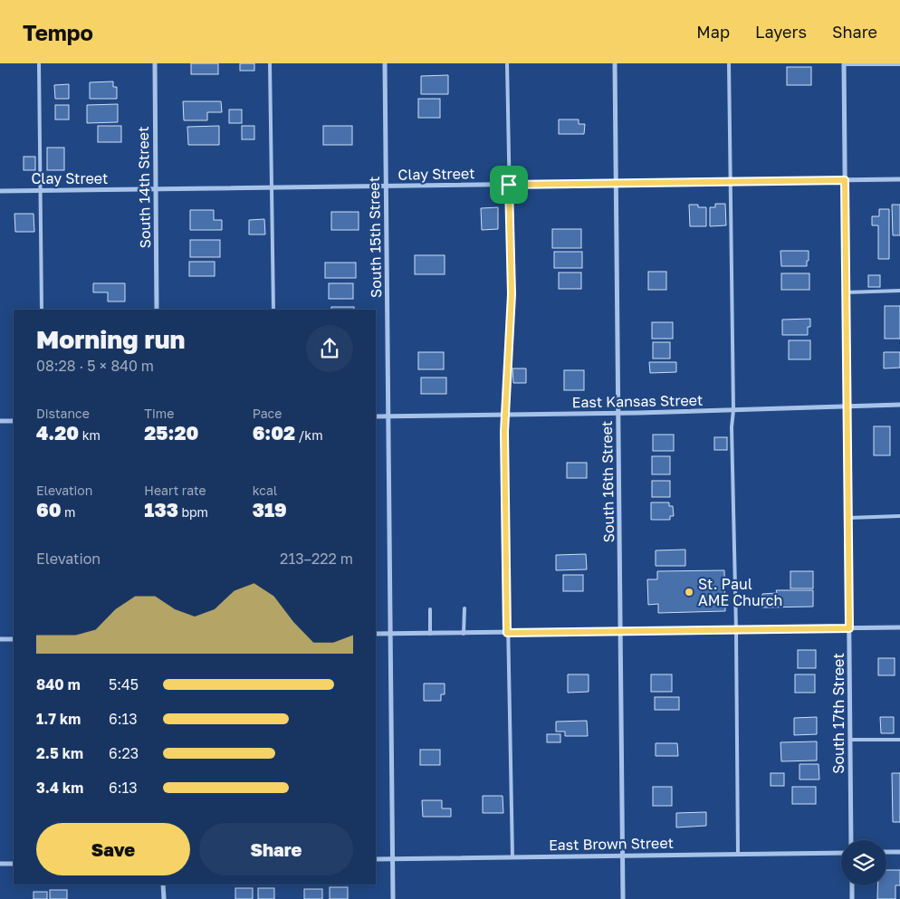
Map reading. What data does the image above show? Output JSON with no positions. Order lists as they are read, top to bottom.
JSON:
{
  "streets": {
    "street": [
      "Clay Street",
      "South 14th Street",
      "South 15th Street",
      "East Kansas Street",
      "South 16th Street",
      "South 17th Street",
      "East Brown Street"
    ]
  },
  "crossings": [
    ["Clay Street", "South 14th Street"],
    ["Clay Street", "South 15th Street"],
    ["Clay Street", "South 16th Street"],
    ["Clay Street", "South 17th Street"],
    ["South 15th Street", "East Kansas Street"],
    ["South 15th Street", "East Brown Street"],
    ["East Kansas Street", "South 16th Street"],
    ["East Kansas Street", "South 17th Street"],
    ["South 16th Street", "East Brown Street"]
  ],
  "places": ["St. Paul AME Church"],
  "page": {
    "header": "Tempo",
    "nav": ["Map", "Layers", "Share"],
    "heading": ["Morning run", "08:28 · 5 × 840 m"],
    "stats": [
      ["Distance", "4.20 km"],
      ["Time", "25:20"],
      ["Pace", "6:02 /km"],
      ["Elevation", "60 m"],
      ["Heart rate", "133 bpm"],
      ["kcal", "319"]
    ],
    "chart": ["Elevation", "213–222 m"],
    "list": [
      {
        "name": "840 m",
        "note": "5:45"
      },
      {
        "name": "1.7 km",
        "note": "6:13"
      },
      {
        "name": "2.5 km",
        "note": "6:23"
      },
      {
        "name": "3.4 km",
        "note": "6:13"
      }
    ],
    "buttons": ["Save", "Share"]
  }
}
